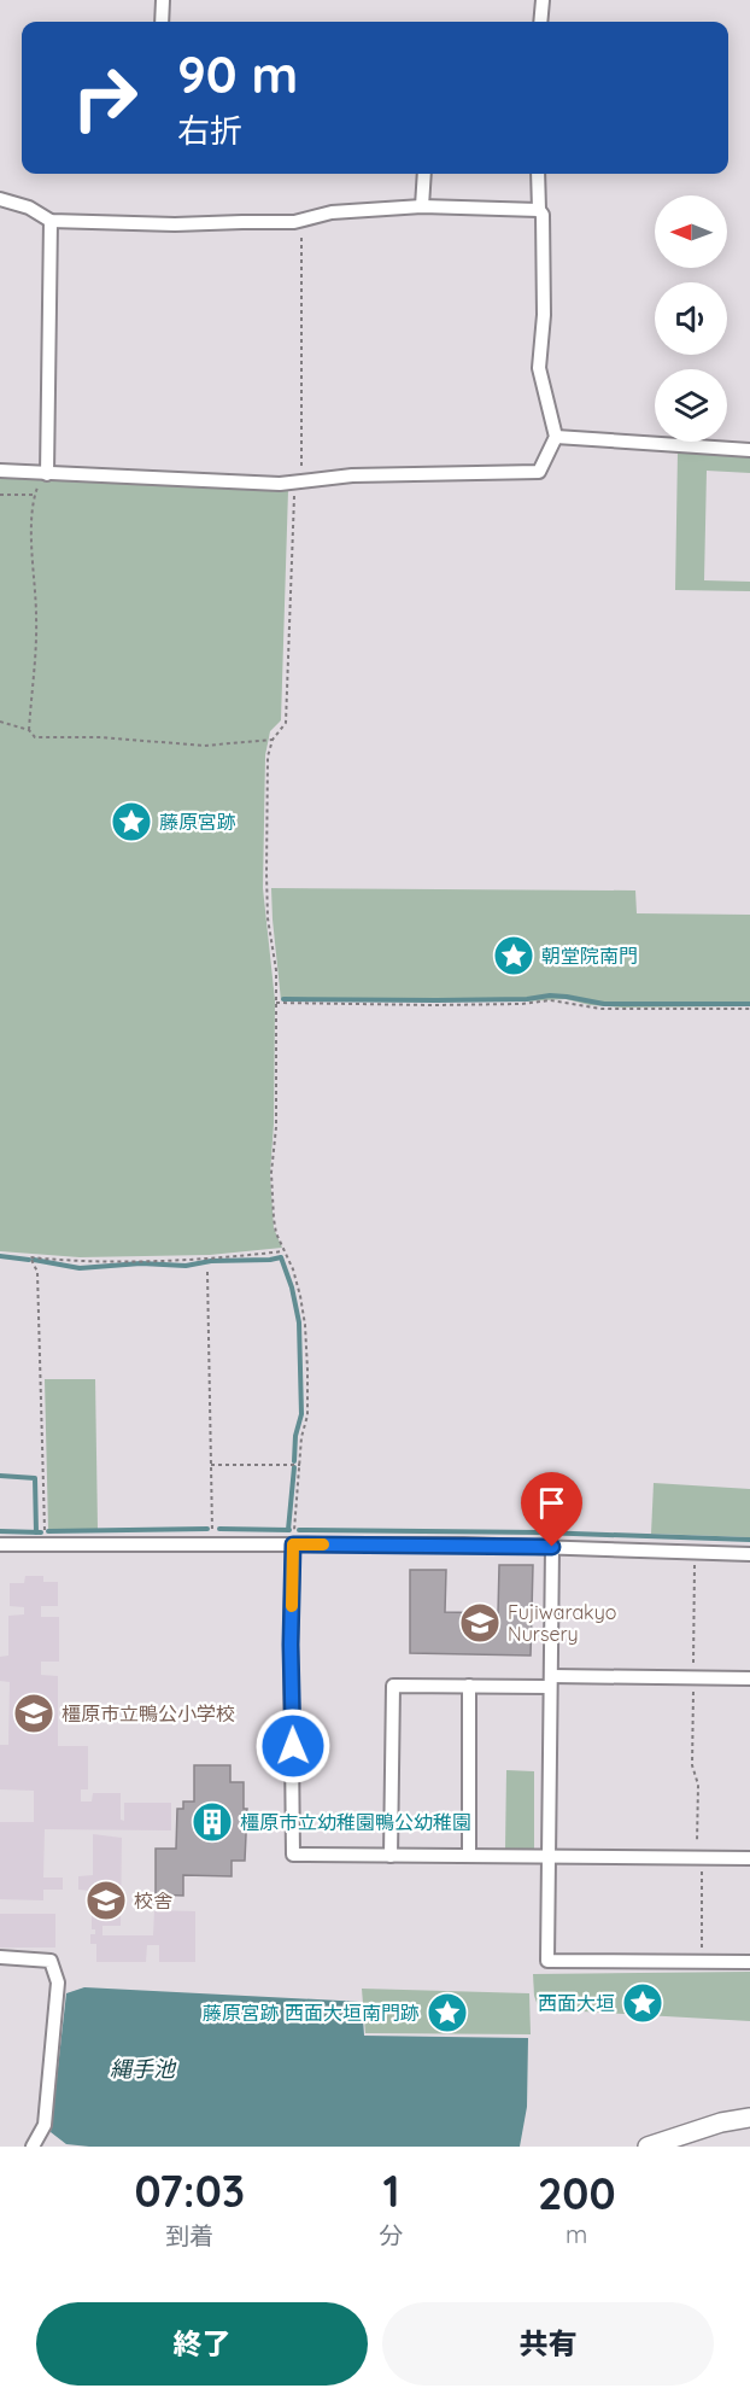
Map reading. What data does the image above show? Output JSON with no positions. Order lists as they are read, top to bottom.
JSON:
{
  "water": ["縄手池"],
  "places": {
    "place": [
      "藤原宮跡",
      "朝堂院南門",
      "西面大垣",
      "藤原宮跡 西面大垣南門跡"
    ],
    "school or university": ["Fujiwarakyo Nursery", "橿原市立鴨公小学校", "校舎"],
    "building": ["橿原市立幼稚園鴨公幼稚園"]
  },
  "north": "left",
  "page": {
    "turn": ["90 m", "右折"],
    "eta": [
      "07:03",
      "到着",
      "1",
      "分",
      "200",
      "m"
    ],
    "buttons": ["終了", "共有"]
  }
}
